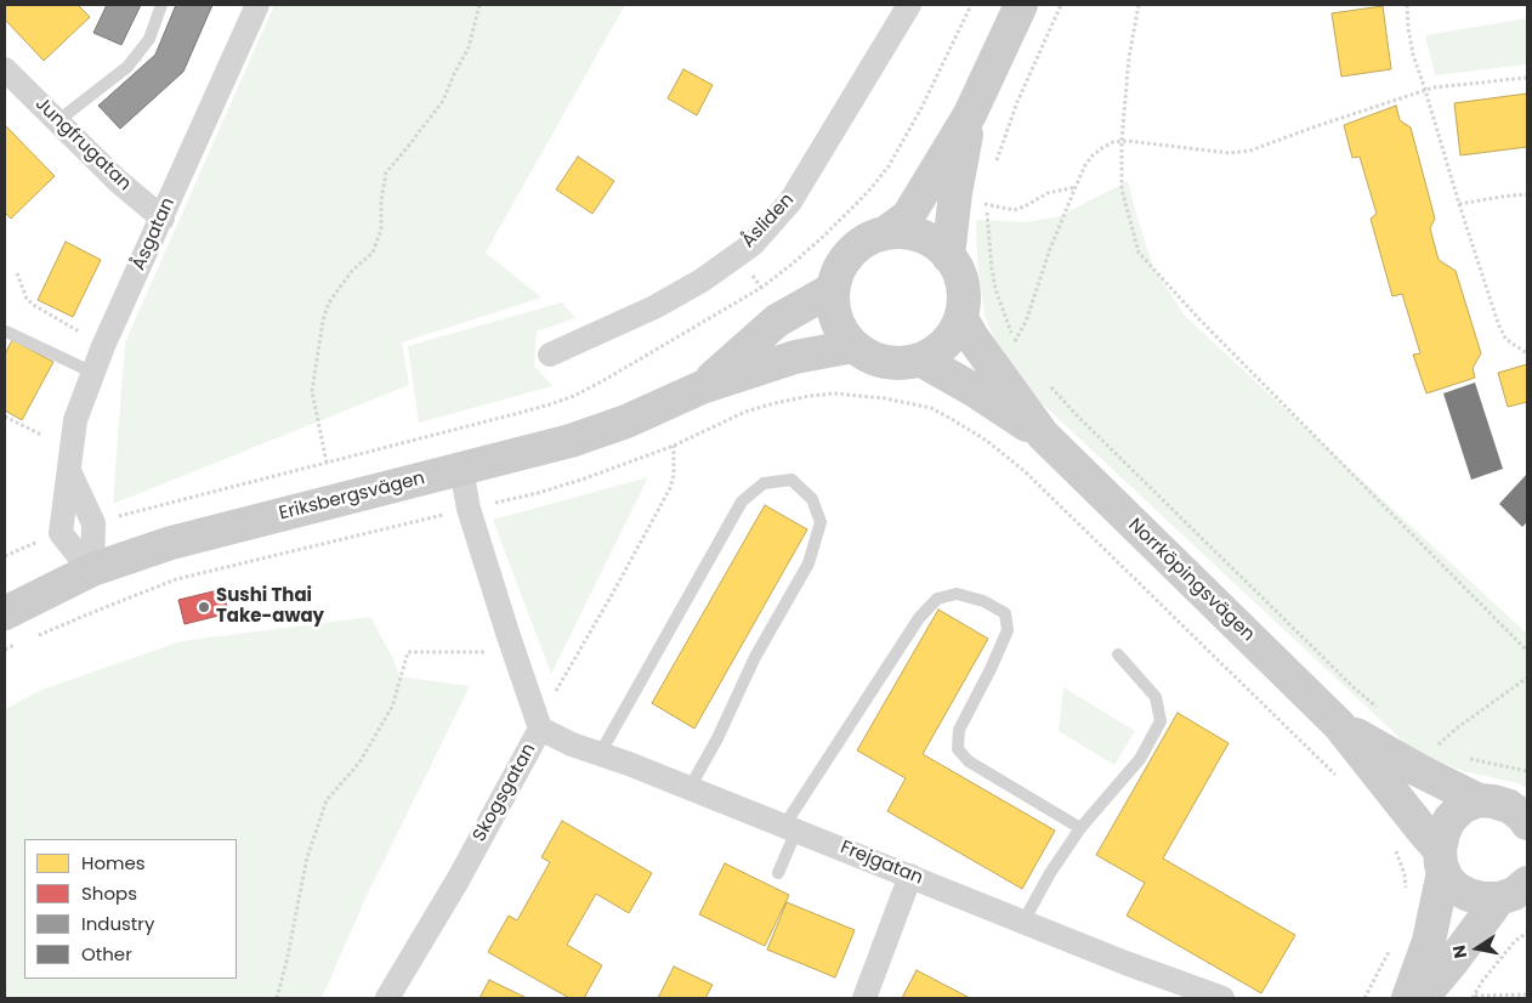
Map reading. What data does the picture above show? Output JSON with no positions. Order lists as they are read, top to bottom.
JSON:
{
  "streets": {
    "main road": ["Eriksbergsvägen", "Norrköpingsvägen"],
    "street": [
      "Jungfrugatan",
      "Åsliden",
      "Åsgatan",
      "Skogsgatan",
      "Frejgatan"
    ]
  },
  "crossings": [
    ["Jungfrugatan", "Åsgatan"],
    ["Åsgatan", "Eriksbergsvägen"],
    ["Eriksbergsvägen", "Norrköpingsvägen"],
    ["Eriksbergsvägen", "Skogsgatan"],
    ["Skogsgatan", "Frejgatan"]
  ],
  "places": ["Sushi Thai Take-away"],
  "legend": [
    "Homes",
    "Shops",
    "Industry",
    "Other"
  ],
  "north": "left"
}
